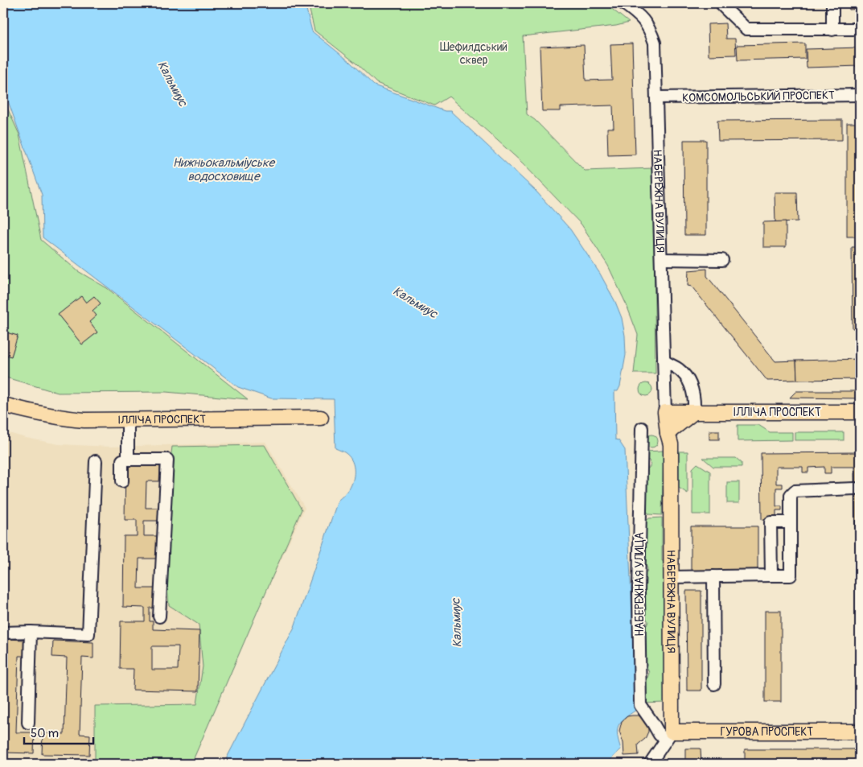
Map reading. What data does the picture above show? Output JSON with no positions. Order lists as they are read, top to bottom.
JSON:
{
  "streets": {
    "main road": ["НАБЕРЕЖНА ВУЛИЦЯ", "ІЛЛІЧА ПРОСПЕКТ", "ГУРОВА ПРОСПЕКТ"],
    "street": ["КОМСОМОЛЬСЬКИЙ ПРОСПЕКТ", "НАБЕРЕЖНАЯ УЛИЦА"]
  },
  "crossings": [
    ["КОМСОМОЛЬСЬКИЙ ПРОСПЕКТ", "НАБЕРЕЖНА ВУЛИЦЯ"],
    ["НАБЕРЕЖНА ВУЛИЦЯ", "ІЛЛІЧА ПРОСПЕКТ"],
    ["НАБЕРЕЖНА ВУЛИЦЯ", "НАБЕРЕЖНАЯ УЛИЦА"],
    ["НАБЕРЕЖНА ВУЛИЦЯ", "ГУРОВА ПРОСПЕКТ"],
    ["НАБЕРЕЖНАЯ УЛИЦА", "ГУРОВА ПРОСПЕКТ"]
  ],
  "water": ["Кальмиус", "Нижньокальміуське водосховище"],
  "parks": ["Шефилдський сквер"],
  "scale_bar": "50 m"
}
